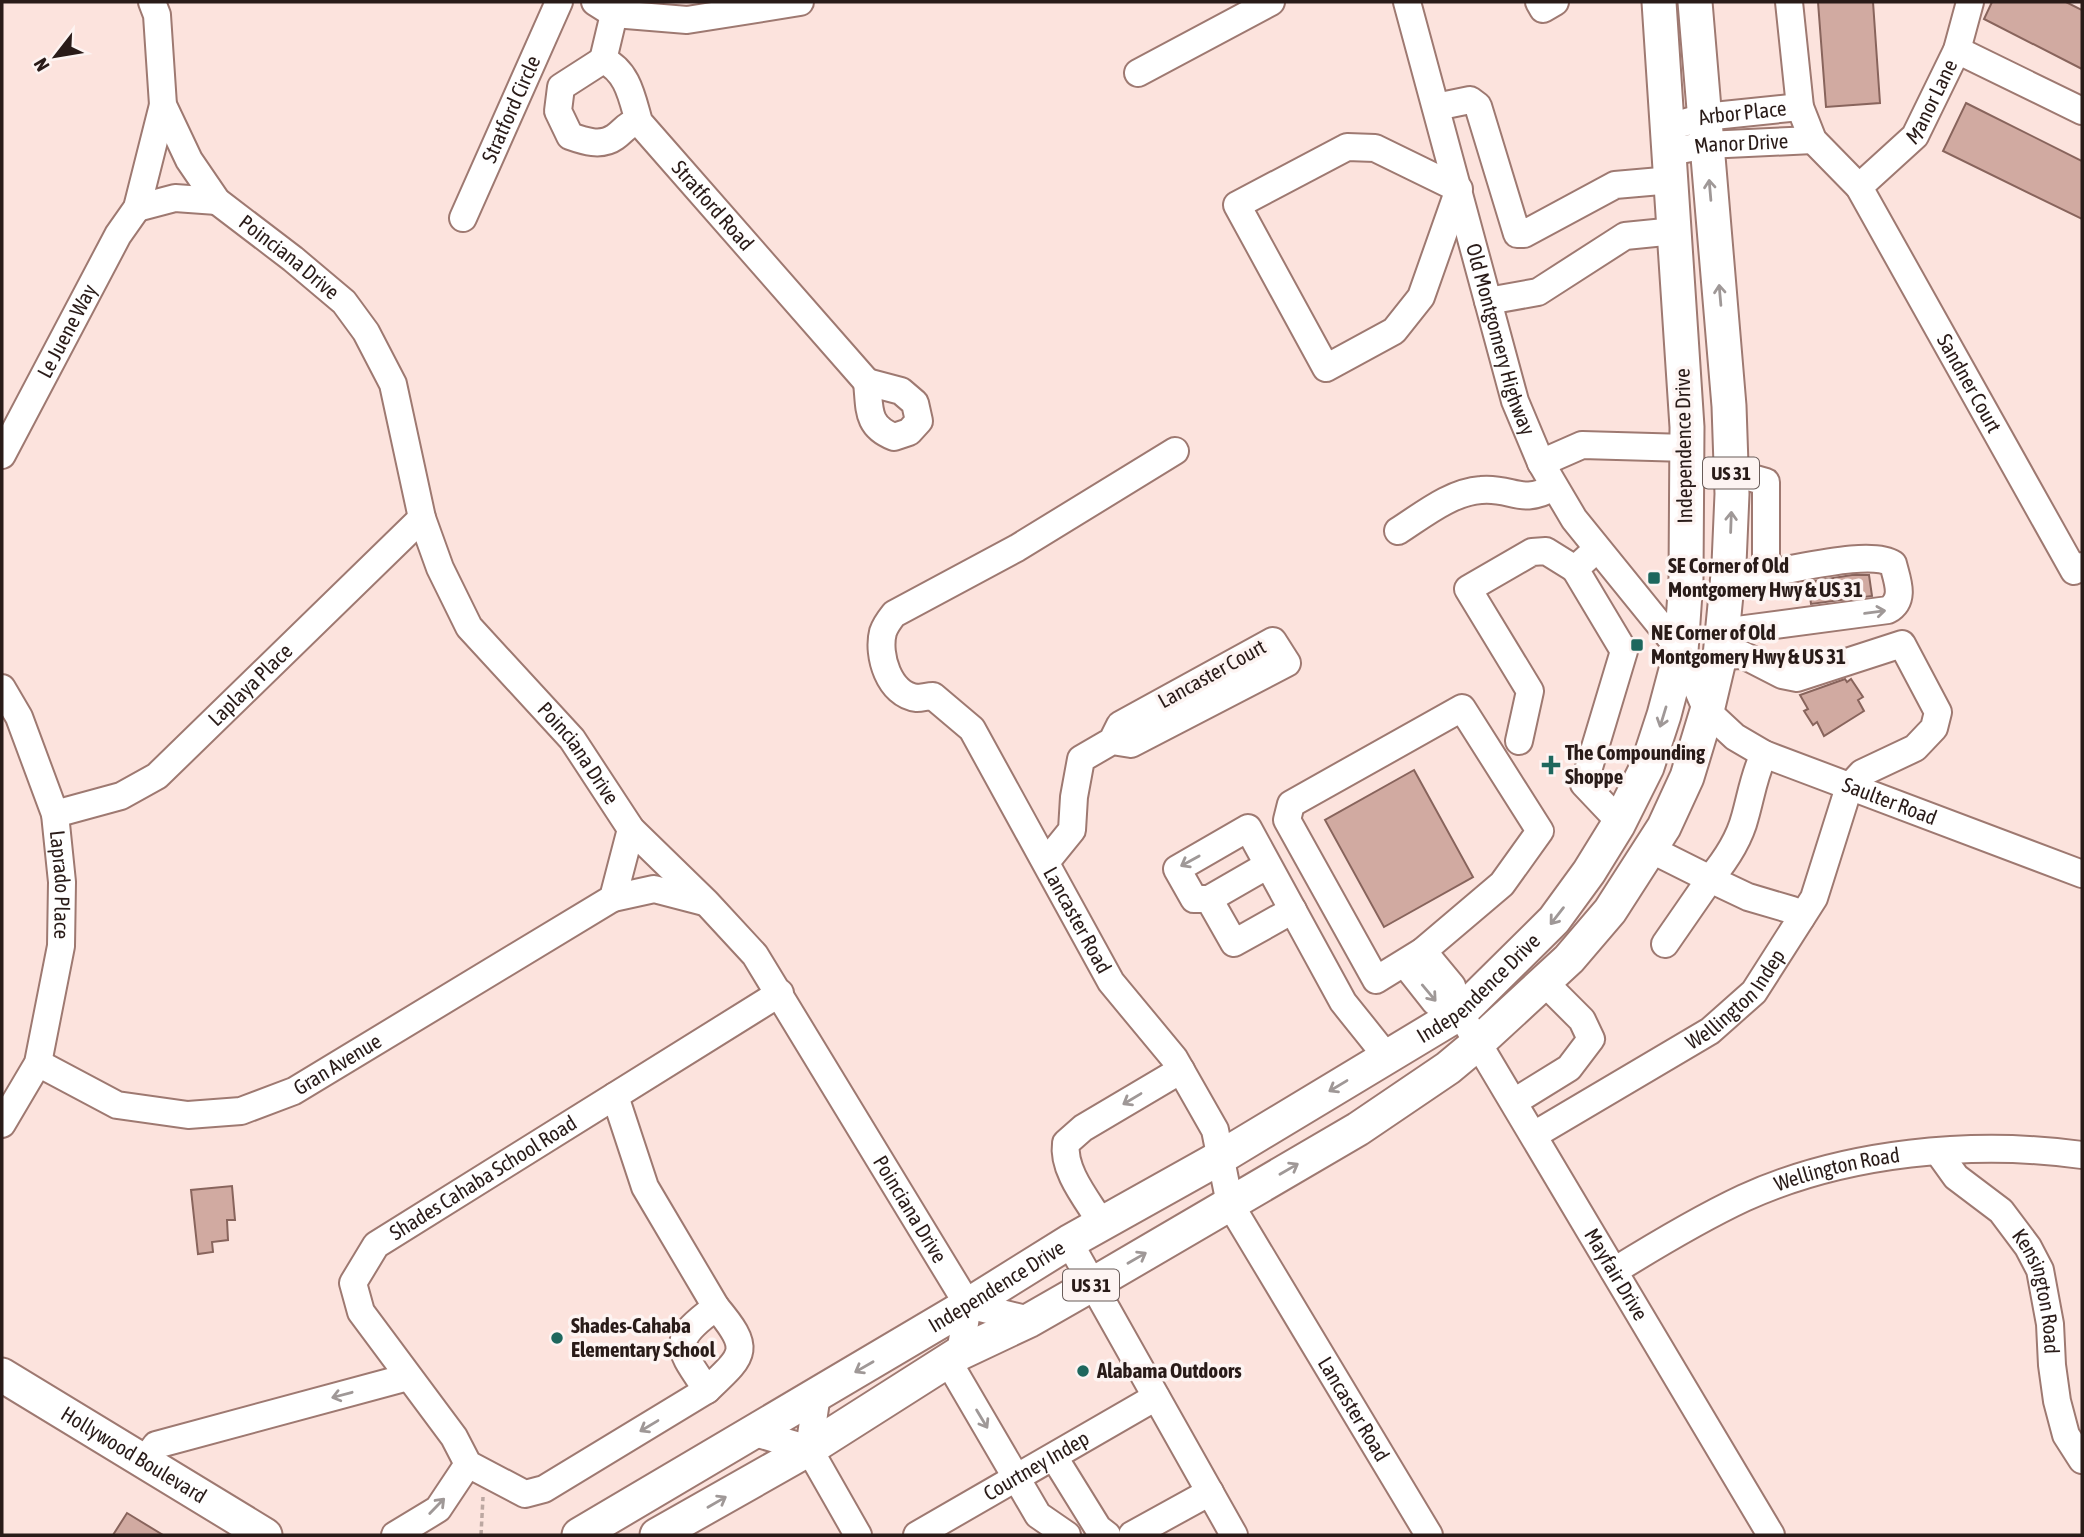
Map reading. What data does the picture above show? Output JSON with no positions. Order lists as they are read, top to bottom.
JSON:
{
  "streets": {
    "main road": ["Independence Drive", "US 31", "Hollywood Boulevard"],
    "street": [
      "Manor Lane",
      "Stratford Circle",
      "Arbor Place",
      "Manor Drive",
      "Stratford Road",
      "Poinciana Drive",
      "Le Juene Way",
      "Old Montgomery Highway",
      "Sandner Court",
      "Lancaster Court",
      "Laplaya Place",
      "Saulter Road",
      "Laprado Place",
      "Lancaster Road",
      "Wellington Indep",
      "Gran Avenue",
      "Wellington Road",
      "Shades Cahaba School Road",
      "Mayfair Drive",
      "Kensington Road",
      "Courtney Indep"
    ]
  },
  "crossings": [
    ["Manor Lane", "Arbor Place"],
    ["Manor Lane", "Sandner Court"],
    ["Stratford Circle", "Stratford Road"],
    ["Arbor Place", "Manor Drive"],
    ["Arbor Place", "Sandner Court"],
    ["Arbor Place", "Independence Drive"],
    ["Manor Drive", "Old Montgomery Highway"],
    ["Manor Drive", "Independence Drive"],
    ["Poinciana Drive", "Le Juene Way"],
    ["Poinciana Drive", "Independence Drive"],
    ["Poinciana Drive", "Laplaya Place"],
    ["Poinciana Drive", "Gran Avenue"],
    ["Poinciana Drive", "Shades Cahaba School Road"],
    ["Old Montgomery Highway", "Independence Drive"],
    ["Old Montgomery Highway", "Saulter Road"],
    ["Independence Drive", "Saulter Road"],
    ["Independence Drive", "Lancaster Road"],
    ["Independence Drive", "Mayfair Drive"],
    ["Lancaster Court", "Lancaster Road"],
    ["Laplaya Place", "Laprado Place"],
    ["Saulter Road", "Wellington Indep"],
    ["Laprado Place", "Gran Avenue"],
    ["Wellington Indep", "Mayfair Drive"],
    ["Wellington Road", "Mayfair Drive"],
    ["Wellington Road", "Kensington Road"]
  ],
  "places": {
    "transit": ["SE Corner of Old Montgomery Hwy & US 31", "NE Corner of Old Montgomery Hwy & US 31"],
    "health": ["The Compounding Shoppe"],
    "other": ["Shades-Cahaba Elementary School", "Alabama Outdoors"]
  },
  "north": "bottom left"
}
